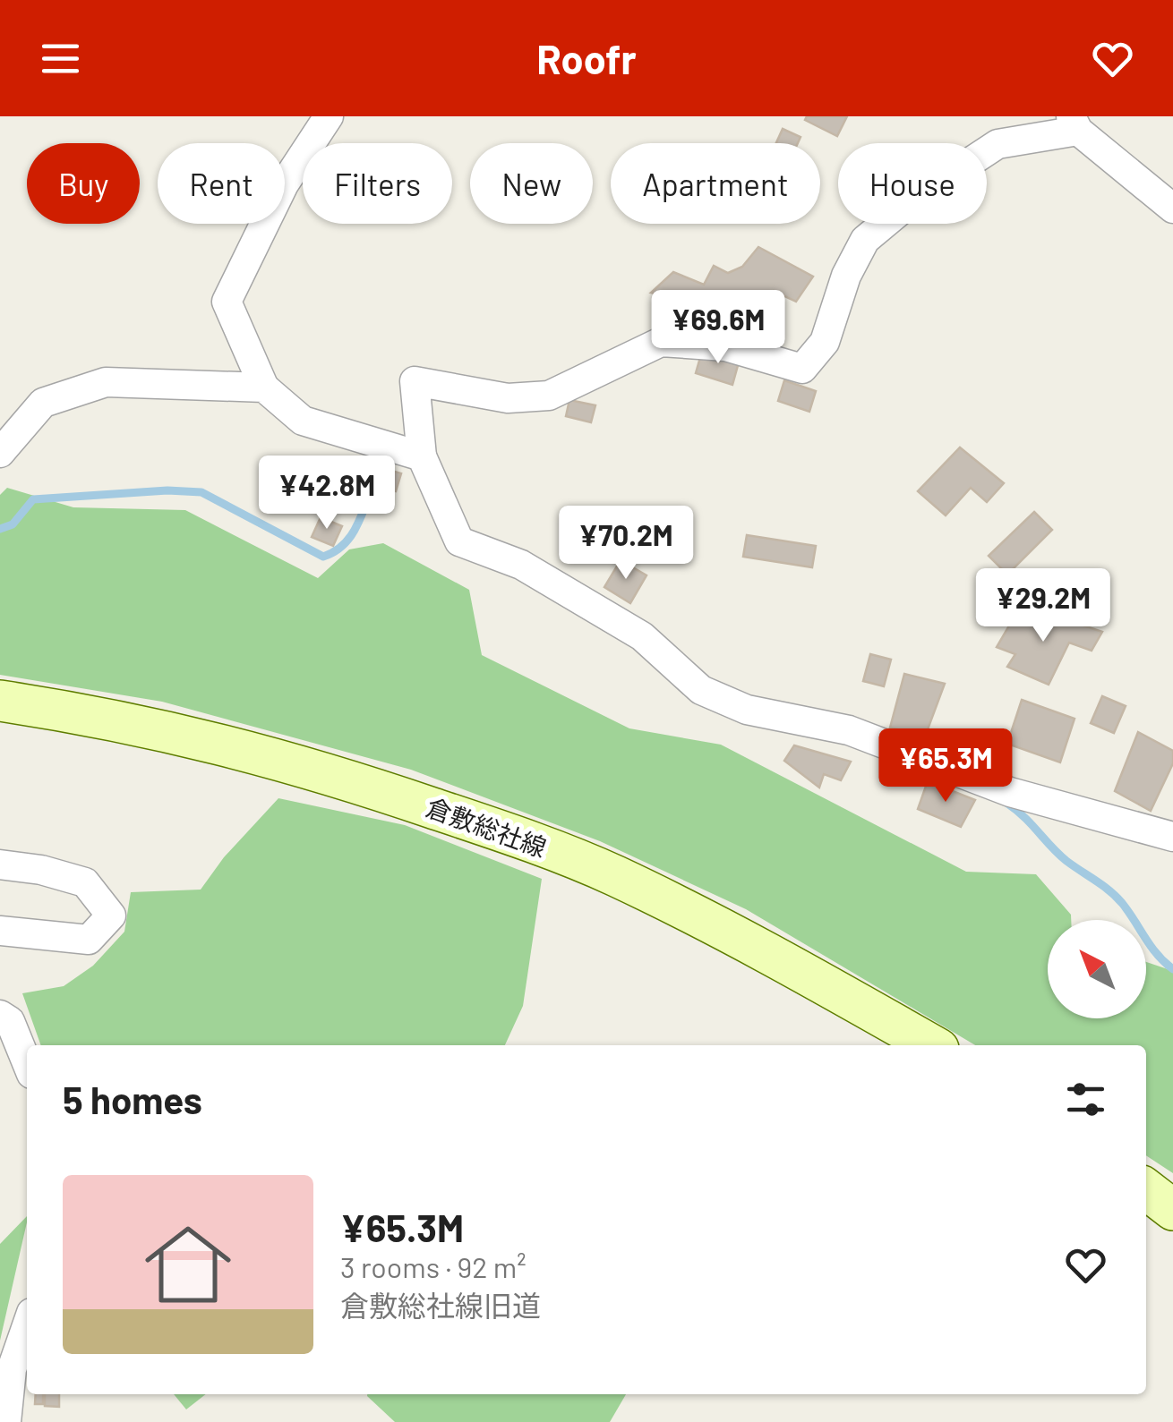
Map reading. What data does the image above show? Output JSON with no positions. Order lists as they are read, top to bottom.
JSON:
{
  "streets": {
    "main road": ["倉敷総社線"]
  },
  "north": "top left",
  "page": {
    "header": "Roofr",
    "chip": [
      "Buy",
      "Rent",
      "Filters",
      "New",
      "Apartment",
      "House"
    ],
    "price": [
      "¥69.6M",
      "¥42.8M",
      "¥70.2M",
      "¥29.2M",
      "¥65.3M"
    ],
    "heading": "5 homes",
    "list": [
      {
        "name": "¥65.3M",
        "note": "3 rooms · 92 m² · 倉敷総社線旧道"
      }
    ]
  }
}
